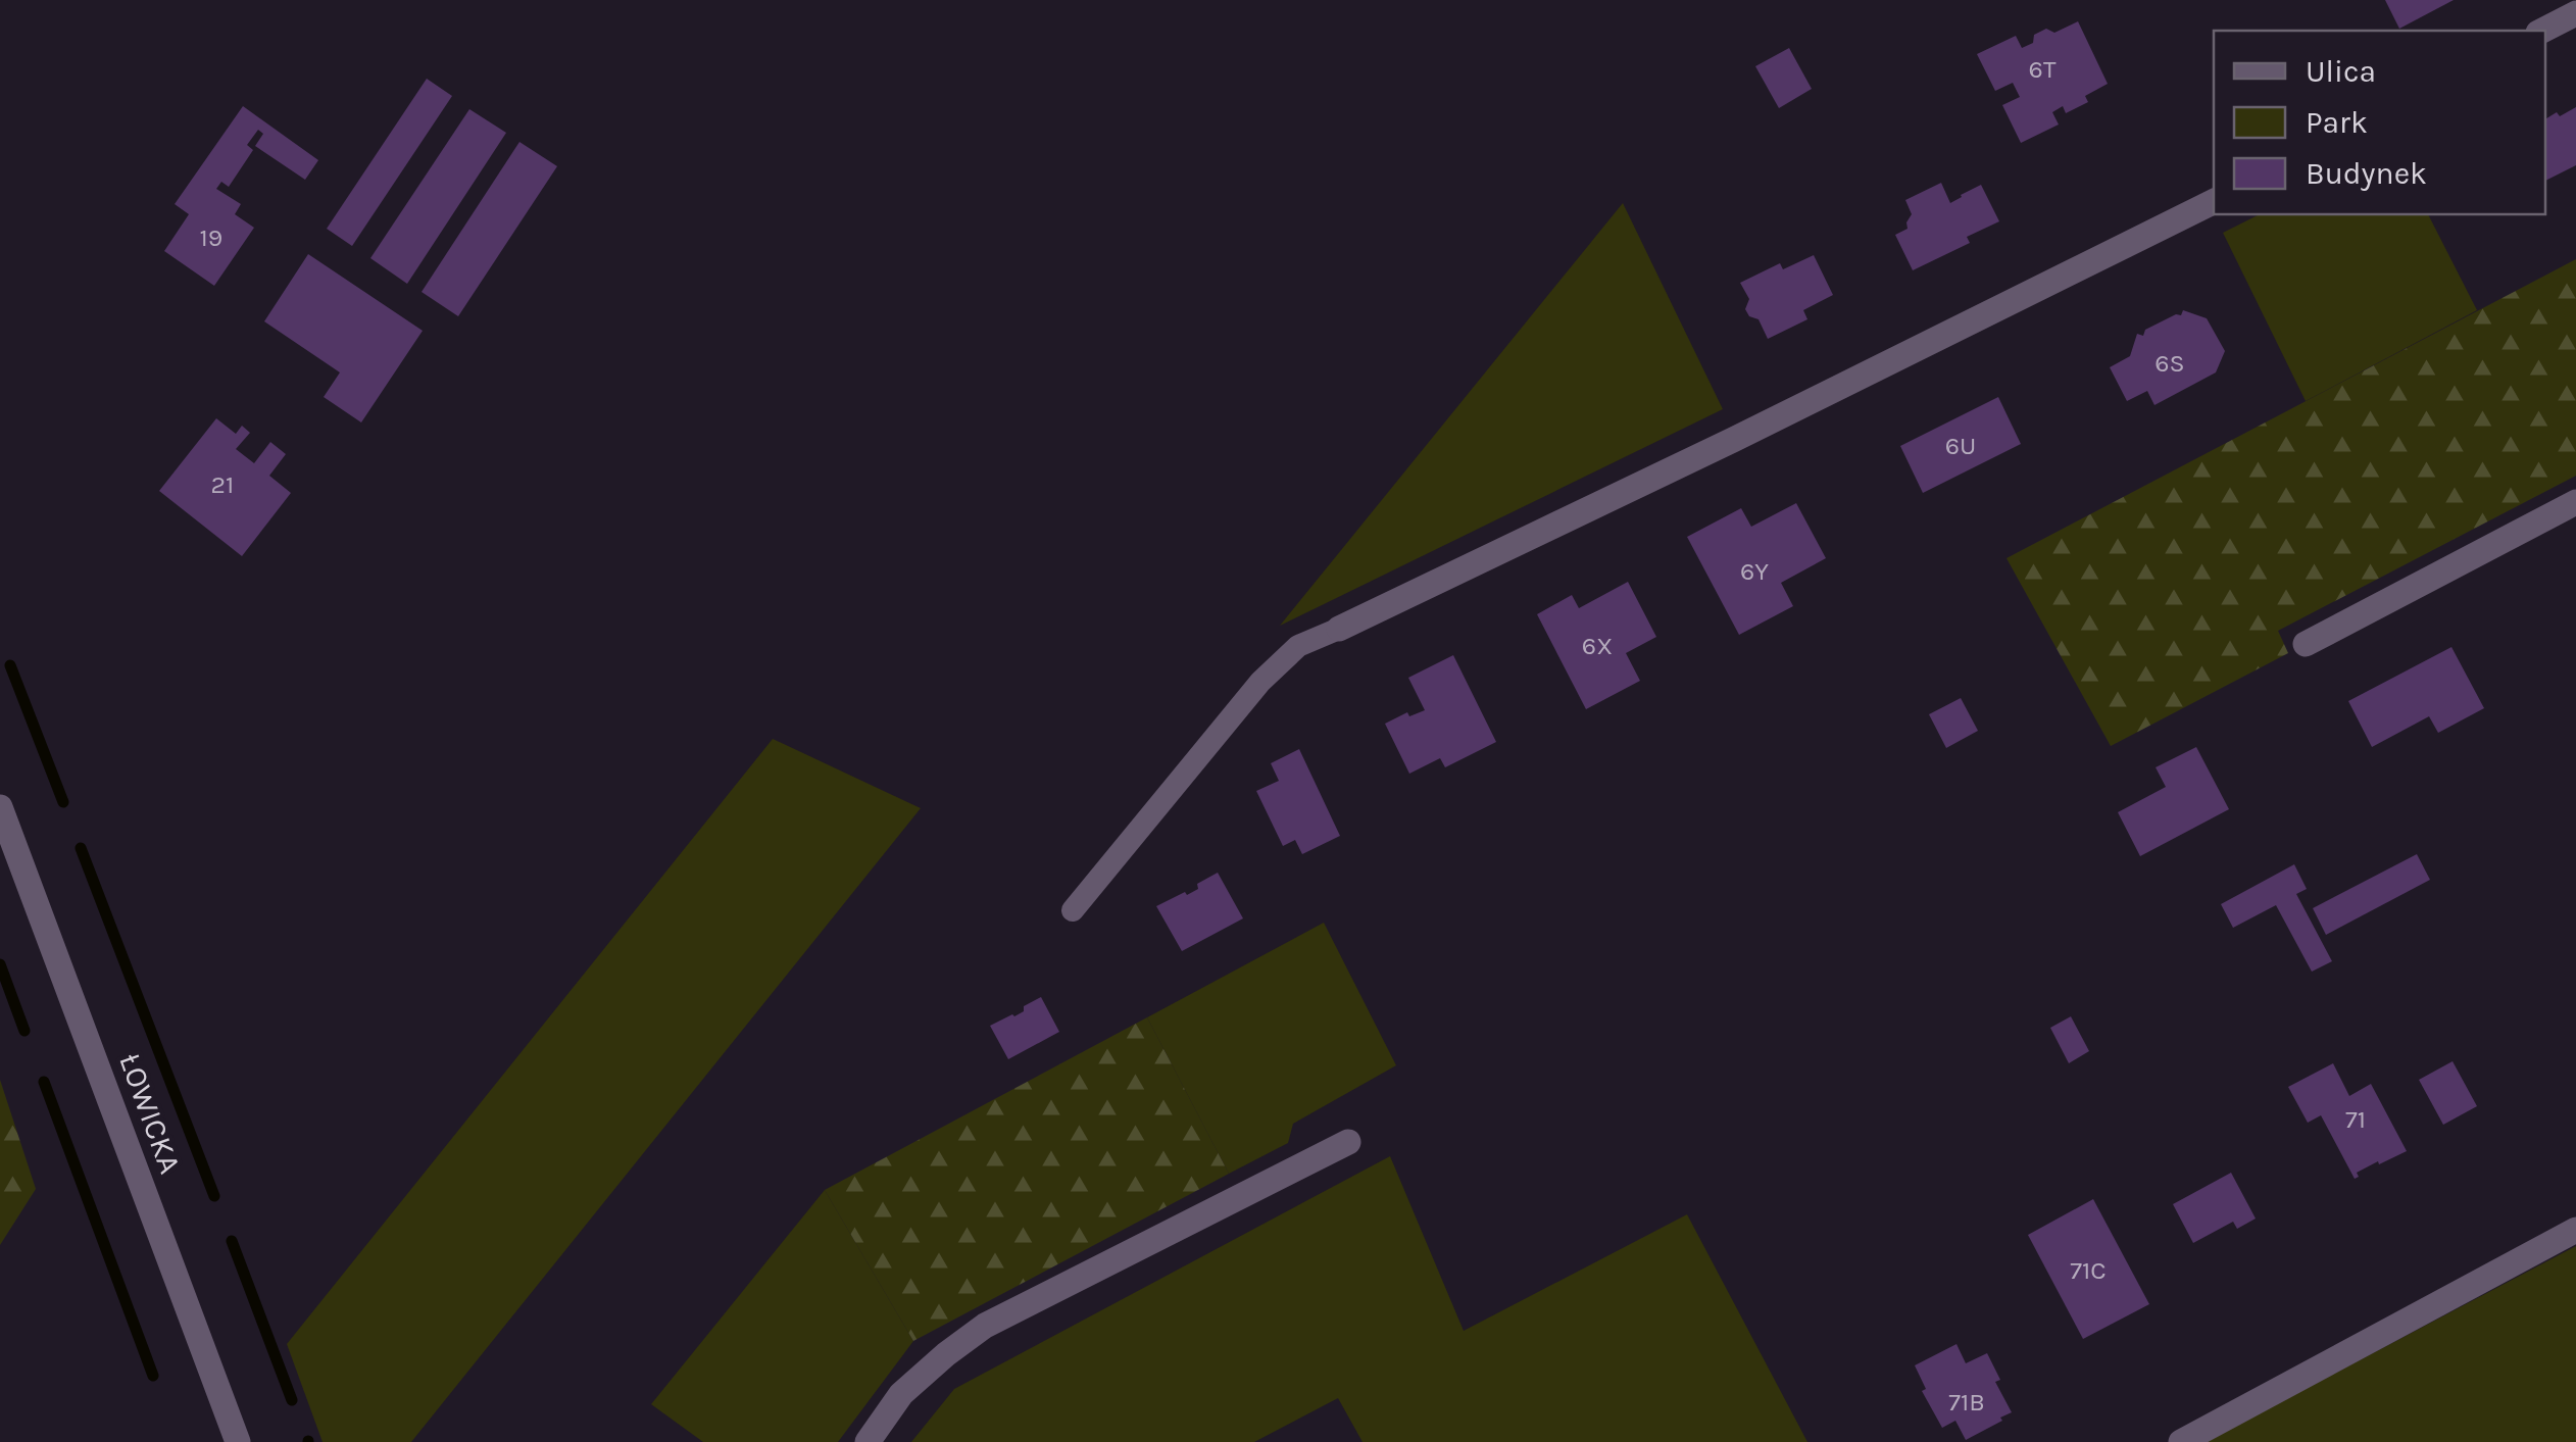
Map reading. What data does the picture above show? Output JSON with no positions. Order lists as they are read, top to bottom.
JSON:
{
  "streets": {
    "street": ["ŁOWICKA"]
  },
  "house_numbers": [
    "6T",
    "19",
    "6S",
    "6U",
    "21",
    "6Y",
    "6X",
    "71",
    "71C",
    "71B"
  ],
  "legend": ["Ulica", "Park", "Budynek"]
}
